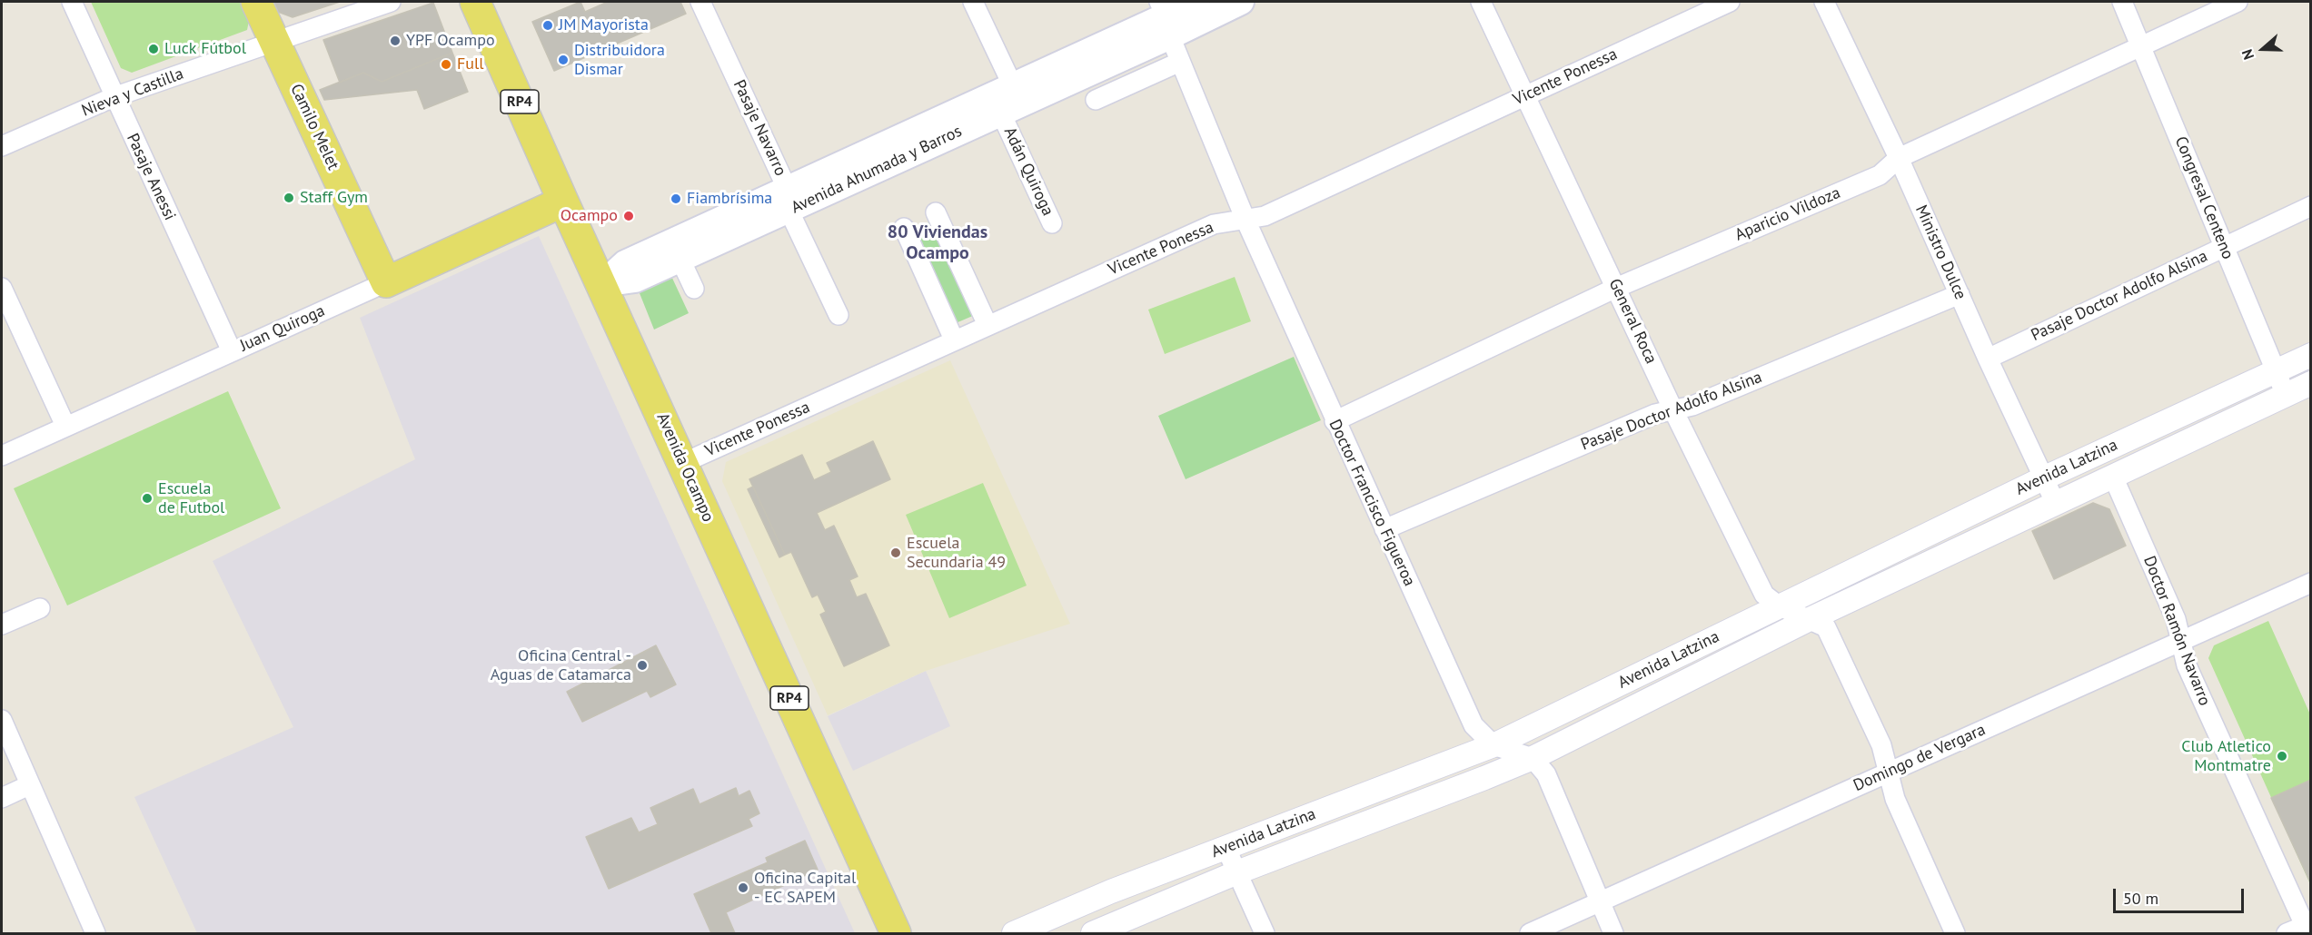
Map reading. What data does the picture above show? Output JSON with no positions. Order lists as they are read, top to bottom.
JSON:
{
  "streets": {
    "main road": [
      "RP4",
      "Camilo Melet",
      "Avenida Ahumada y Barros",
      "Juan Quiroga",
      "Avenida Ocampo"
    ],
    "street": [
      "Vicente Ponessa",
      "Nieva y Castilla",
      "Pasaje Navarro",
      "Adán Quiroga",
      "Pasaje Anessi",
      "Congresal Centeno",
      "Aparicio Vildoza",
      "Ministro Dulce",
      "Pasaje Doctor Adolfo Alsina",
      "General Roca",
      "Avenida Latzina",
      "Doctor Francisco Figueroa",
      "Doctor Ramón Navarro",
      "Domingo de Vergara"
    ]
  },
  "crossings": [
    ["Vicente Ponessa", "General Roca"],
    ["Vicente Ponessa", "Avenida Ocampo"],
    ["Vicente Ponessa", "Doctor Francisco Figueroa"],
    ["Nieva y Castilla", "Camilo Melet"],
    ["Nieva y Castilla", "Pasaje Anessi"],
    ["Camilo Melet", "Juan Quiroga"],
    ["Pasaje Navarro", "Avenida Ahumada y Barros"],
    ["Avenida Ahumada y Barros", "Adán Quiroga"],
    ["Avenida Ahumada y Barros", "Avenida Ocampo"],
    ["Avenida Ahumada y Barros", "Doctor Francisco Figueroa"],
    ["Pasaje Anessi", "Juan Quiroga"],
    ["Congresal Centeno", "Aparicio Vildoza"],
    ["Congresal Centeno", "Pasaje Doctor Adolfo Alsina"],
    ["Congresal Centeno", "Avenida Latzina"],
    ["Aparicio Vildoza", "Ministro Dulce"],
    ["Aparicio Vildoza", "General Roca"],
    ["Aparicio Vildoza", "Doctor Francisco Figueroa"],
    ["Ministro Dulce", "Pasaje Doctor Adolfo Alsina"],
    ["Ministro Dulce", "Avenida Latzina"],
    ["Pasaje Doctor Adolfo Alsina", "General Roca"],
    ["Pasaje Doctor Adolfo Alsina", "Doctor Francisco Figueroa"],
    ["General Roca", "Avenida Latzina"],
    ["General Roca", "Domingo de Vergara"],
    ["Juan Quiroga", "Avenida Ocampo"],
    ["Avenida Latzina", "Doctor Francisco Figueroa"],
    ["Avenida Latzina", "Doctor Ramón Navarro"],
    ["Doctor Ramón Navarro", "Domingo de Vergara"]
  ],
  "districts": ["80 Viviendas Ocampo"],
  "places": [
    "JM Mayorista",
    "YPF Ocampo",
    "Luck Fútbol",
    "Distribuidora Dismar",
    "Full",
    "Staff Gym",
    "Fiambrísima",
    "Ocampo",
    "Escuela de Futbol",
    "Escuela Secundaria 49",
    "Oficina Central - Aguas de Catamarca",
    "Club Atletico Montmatre",
    "Oficina Capital - EC SAPEM"
  ],
  "scale_bar": "50 m",
  "north": "left"
}
